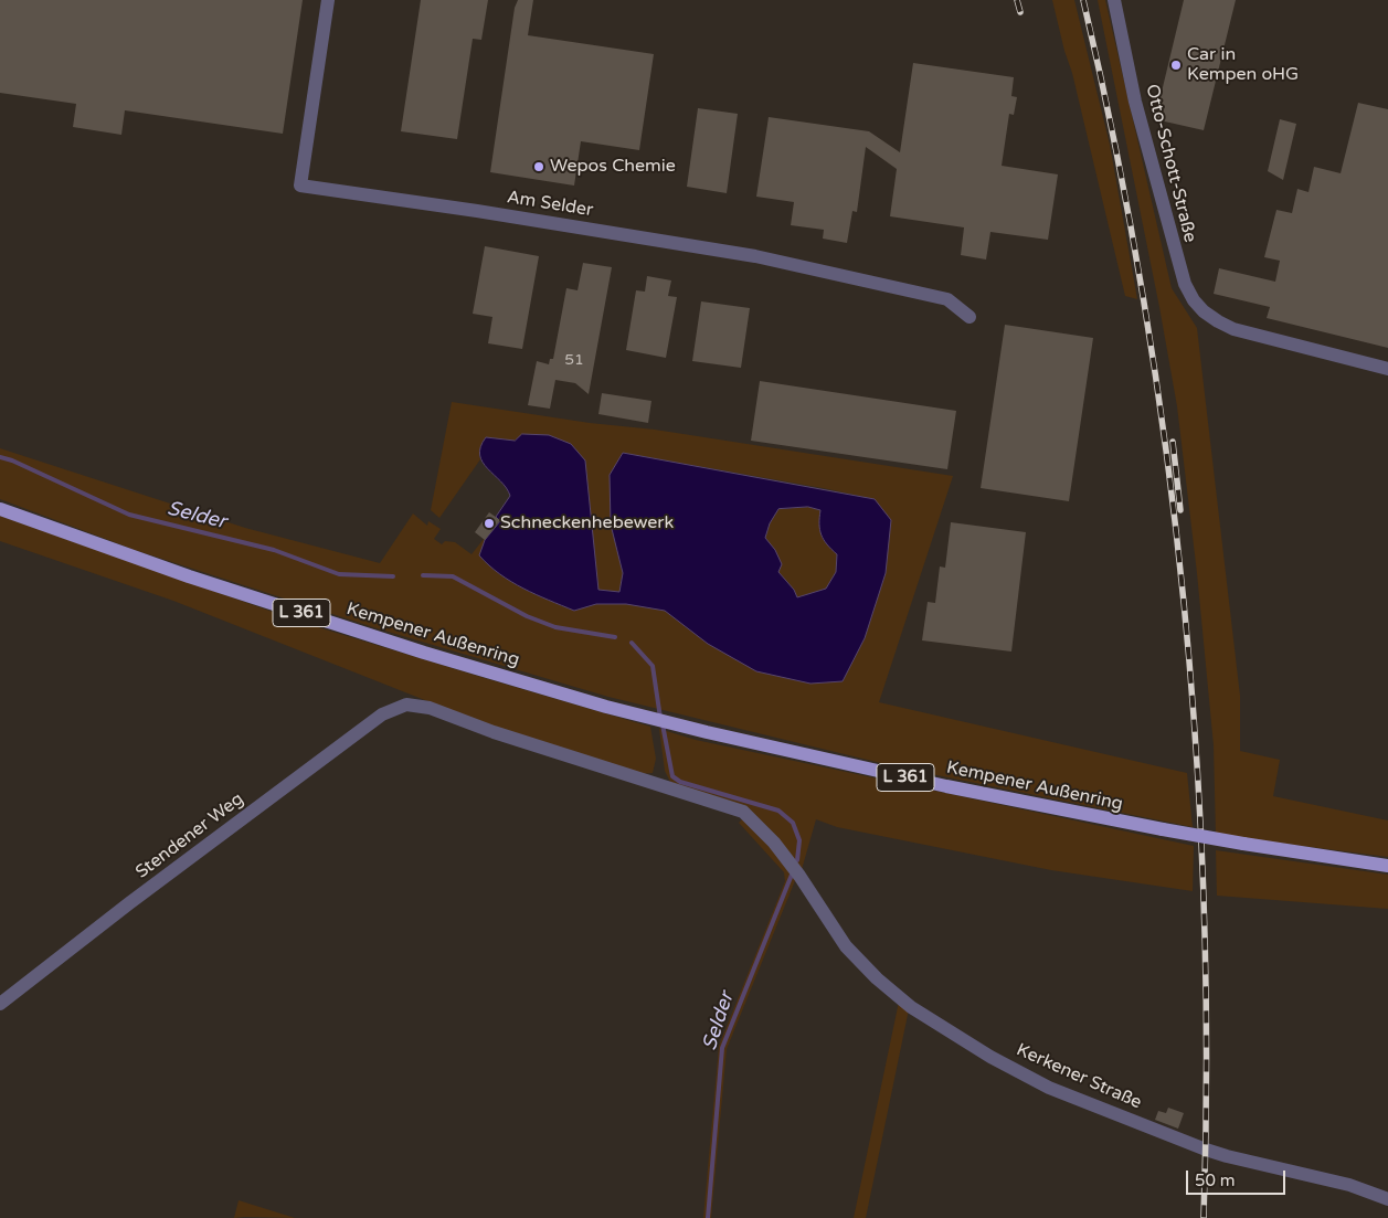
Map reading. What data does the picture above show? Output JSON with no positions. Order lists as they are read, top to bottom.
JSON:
{
  "streets": {
    "main road": ["L 361", "Kempener Außenring"],
    "street": [
      "Otto-Schott-Straße",
      "Am Selder",
      "Stendener Weg",
      "Kerkener Straße"
    ]
  },
  "crossings": [
    ["Stendener Weg", "Kerkener Straße"]
  ],
  "water": ["Selder"],
  "places": ["Car in Kempen oHG", "Wepos Chemie", "Schneckenhebewerk"],
  "house_numbers": ["51"],
  "scale_bar": "50 m"
}
